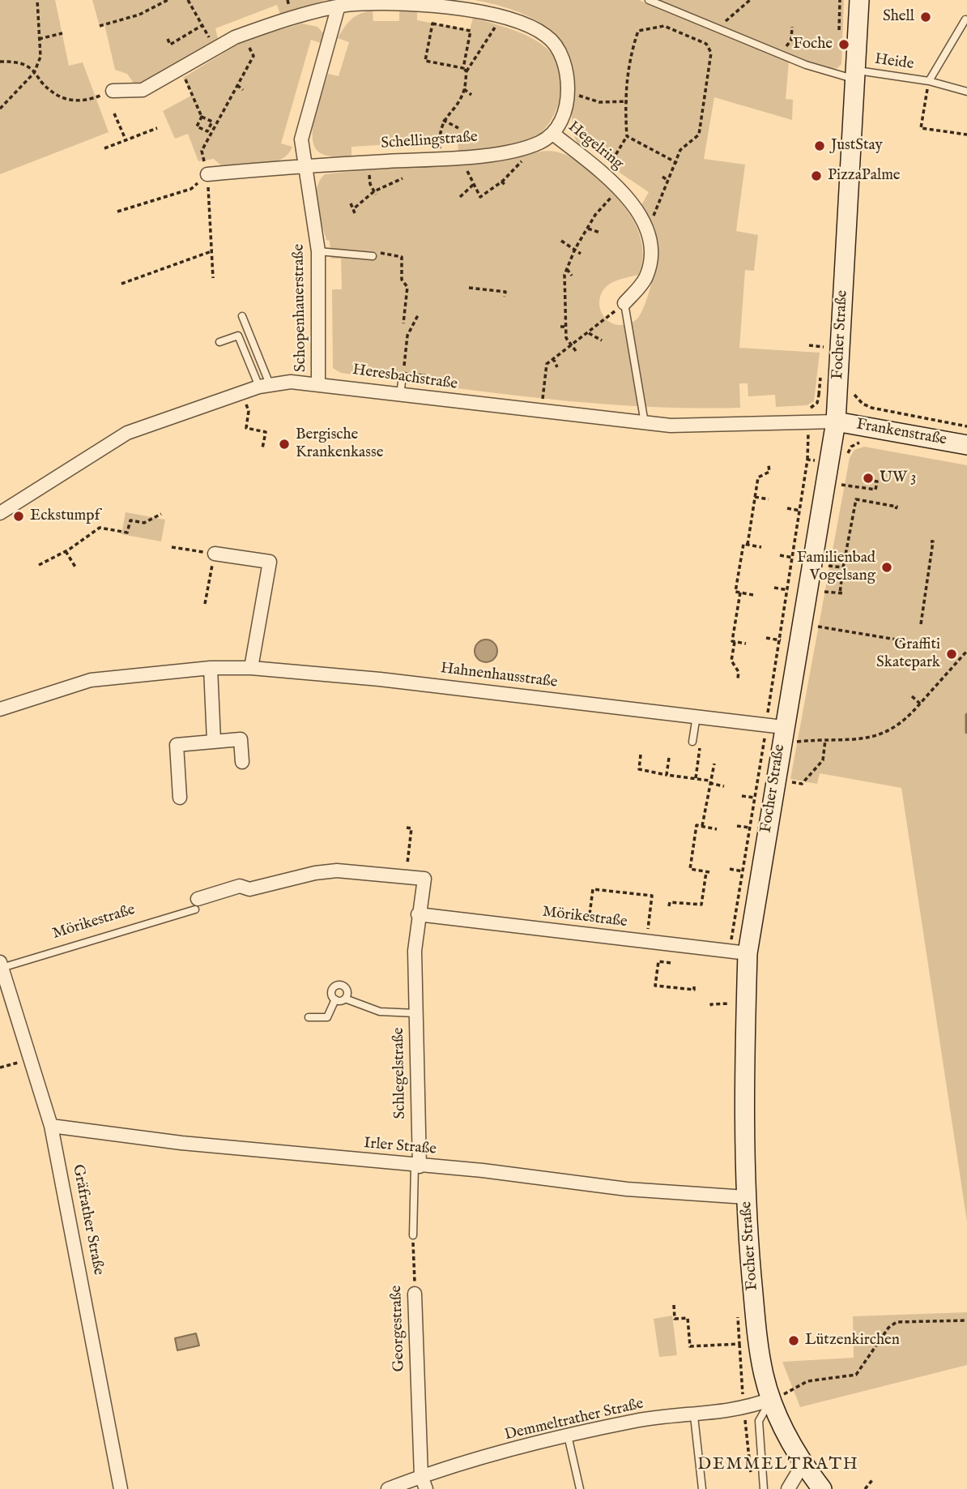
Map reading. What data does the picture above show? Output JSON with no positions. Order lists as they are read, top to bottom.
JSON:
{
  "streets": {
    "main road": ["Focher Straße", "Frankenstraße"],
    "street": [
      "Schellingstraße",
      "Hegelring",
      "Schopenhauerstraße",
      "Heresbachstraße",
      "Hahnenhausstraße",
      "Mörikestraße",
      "Schlegelstraße",
      "Irler Straße",
      "Gräfrather Straße",
      "Georgestraße",
      "Demmeltrather Straße"
    ],
    "lane": ["Heide"]
  },
  "crossings": [
    ["Heide", "Focher Straße"],
    ["Schellingstraße", "Hegelring"],
    ["Schellingstraße", "Schopenhauerstraße"],
    ["Hegelring", "Schopenhauerstraße"],
    ["Schopenhauerstraße", "Heresbachstraße"],
    ["Focher Straße", "Heresbachstraße"],
    ["Focher Straße", "Frankenstraße"],
    ["Focher Straße", "Hahnenhausstraße"],
    ["Focher Straße", "Mörikestraße"],
    ["Focher Straße", "Irler Straße"],
    ["Focher Straße", "Demmeltrather Straße"],
    ["Heresbachstraße", "Frankenstraße"],
    ["Mörikestraße", "Schlegelstraße"],
    ["Mörikestraße", "Gräfrather Straße"],
    ["Schlegelstraße", "Irler Straße"],
    ["Irler Straße", "Gräfrather Straße"],
    ["Georgestraße", "Demmeltrather Straße"]
  ],
  "districts": ["DEMMELTRATH"],
  "places": [
    "Shell",
    "Foche",
    "JustStay",
    "PizzaPalme",
    "Bergische Krankenkasse",
    "UW 3",
    "Eckstumpf",
    "Familienbad Vogelsang",
    "Graffiti Skatepark",
    "Lützenkirchen"
  ]
}
